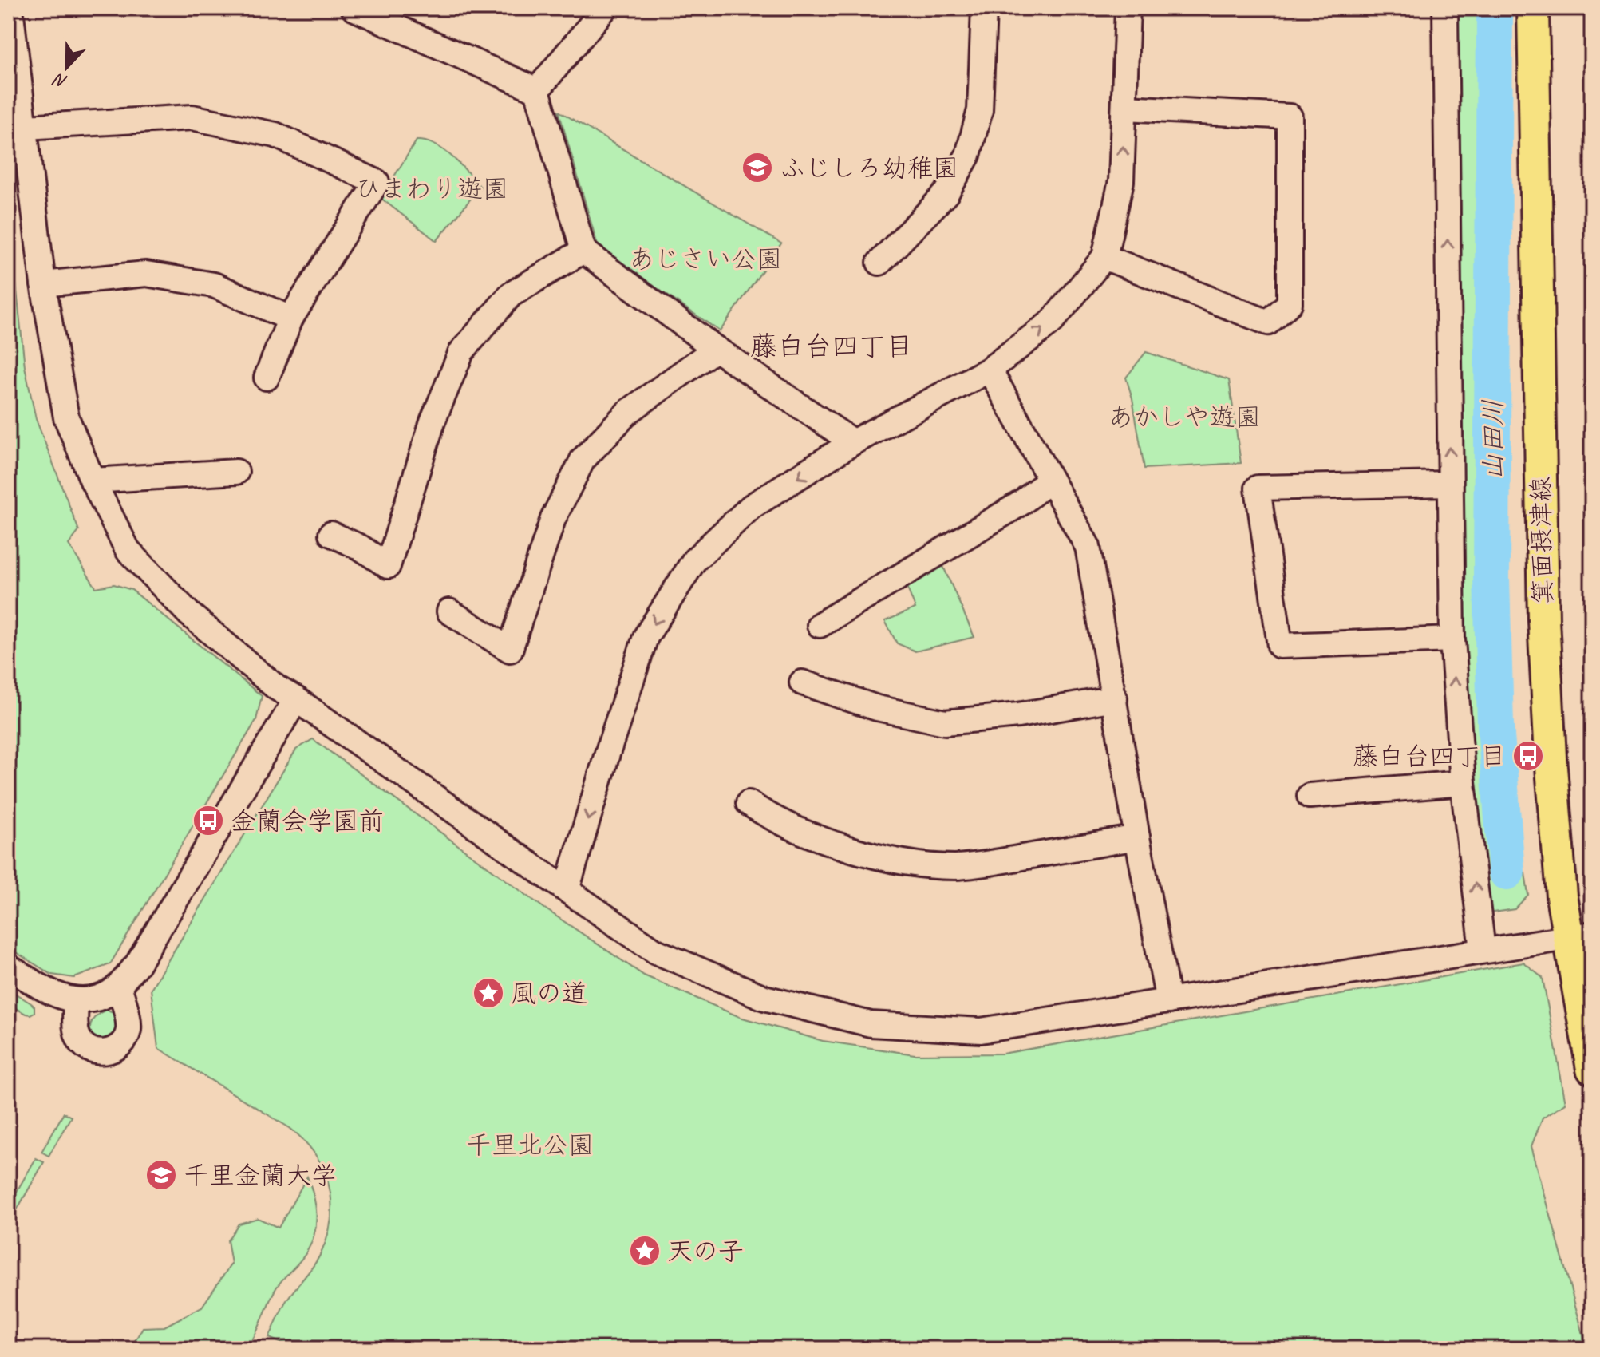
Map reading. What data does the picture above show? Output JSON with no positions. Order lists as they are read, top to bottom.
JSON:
{
  "streets": {
    "main road": ["箕面摂津線"]
  },
  "districts": ["藤白台四丁目"],
  "water": ["山田川"],
  "parks": [
    "ひまわり遊園",
    "あじさい公園",
    "あかしや遊園",
    "千里北公園"
  ],
  "places": {
    "school or university": ["ふじしろ幼稚園", "千里金蘭大学"],
    "bus stop": ["藤白台四丁目", "金蘭会学園前"],
    "place": ["風の道", "天の子"]
  },
  "north": "bottom"
}
